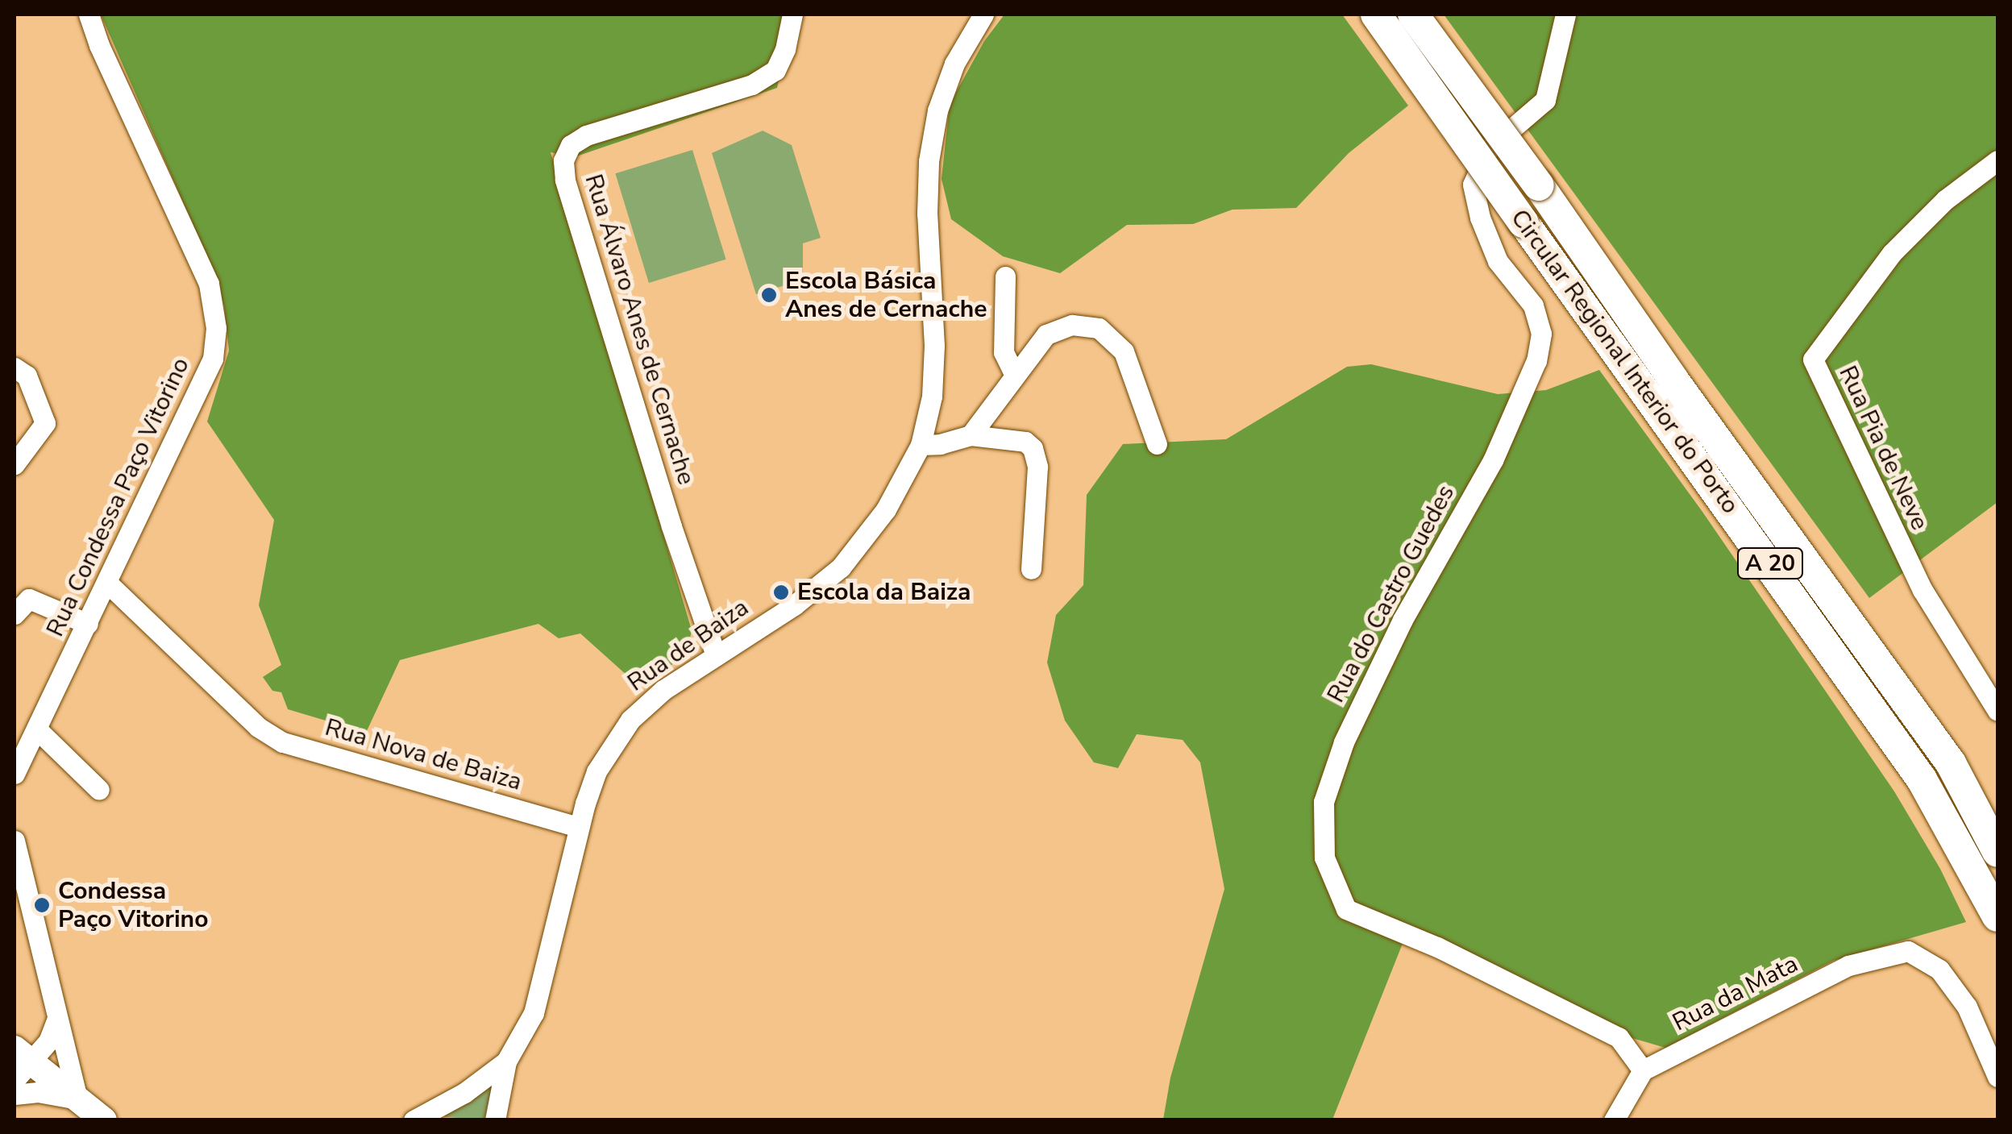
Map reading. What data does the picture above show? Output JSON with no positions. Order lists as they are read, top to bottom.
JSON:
{
  "streets": {
    "highway": ["Circular Regional Interior do Porto", "A 20"],
    "street": [
      "Rua Álvaro Anes de Cernache",
      "Rua Pia de Neve",
      "Rua Condessa Paço Vitorino",
      "Rua do Castro Guedes",
      "Rua de Baiza",
      "Rua Nova de Baiza",
      "Rua da Mata"
    ]
  },
  "crossings": [
    ["Rua Álvaro Anes de Cernache", "Rua de Baiza"],
    ["Rua Condessa Paço Vitorino", "Rua Nova de Baiza"],
    ["Rua do Castro Guedes", "Rua da Mata"],
    ["Rua de Baiza", "Rua Nova de Baiza"]
  ],
  "places": ["Escola Básica Anes de Cernache", "Escola da Baiza", "Condessa Paço Vitorino"]
}
